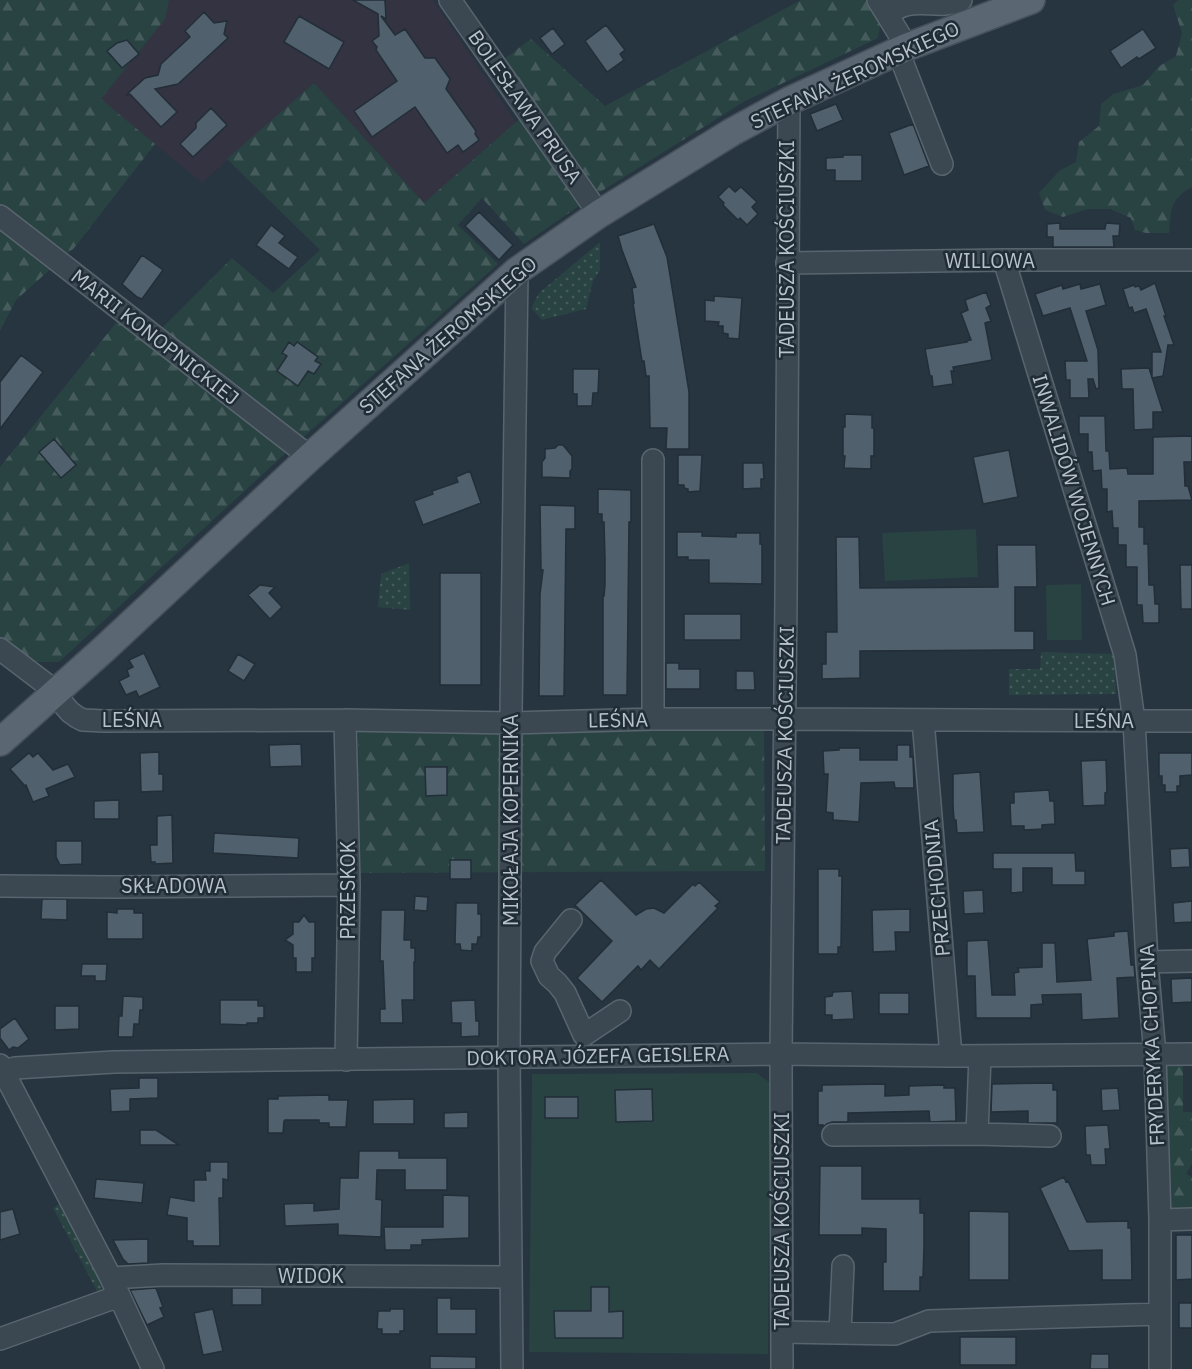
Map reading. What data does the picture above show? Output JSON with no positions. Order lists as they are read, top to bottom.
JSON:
{
  "streets": {
    "main road": ["STEFANA ŻEROMSKIEGO"],
    "street": [
      "BOLESŁAWA PRUSA",
      "TADEUSZA KOŚCIUSZKI",
      "WILLOWA",
      "MARII KONOPNICKIEJ",
      "INWALIDÓW WOJENNYCH",
      "LEŚNA",
      "MIKOŁAJA KOPERNIKA",
      "SKŁADOWA",
      "PRZECHODNIA",
      "PRZESKOK",
      "FRYDERYKA CHOPINA",
      "DOKTORA JÓZEFA GEISLERA",
      "WIDOK"
    ]
  },
  "crossings": [
    ["STEFANA ŻEROMSKIEGO", "BOLESŁAWA PRUSA"],
    ["STEFANA ŻEROMSKIEGO", "TADEUSZA KOŚCIUSZKI"],
    ["STEFANA ŻEROMSKIEGO", "MARII KONOPNICKIEJ"],
    ["STEFANA ŻEROMSKIEGO", "LEŚNA"],
    ["STEFANA ŻEROMSKIEGO", "MIKOŁAJA KOPERNIKA"],
    ["TADEUSZA KOŚCIUSZKI", "WILLOWA"],
    ["TADEUSZA KOŚCIUSZKI", "LEŚNA"],
    ["TADEUSZA KOŚCIUSZKI", "DOKTORA JÓZEFA GEISLERA"],
    ["WILLOWA", "INWALIDÓW WOJENNYCH"],
    ["INWALIDÓW WOJENNYCH", "LEŚNA"],
    ["INWALIDÓW WOJENNYCH", "FRYDERYKA CHOPINA"],
    ["LEŚNA", "MIKOŁAJA KOPERNIKA"],
    ["LEŚNA", "PRZECHODNIA"],
    ["LEŚNA", "PRZESKOK"],
    ["LEŚNA", "FRYDERYKA CHOPINA"],
    ["MIKOŁAJA KOPERNIKA", "DOKTORA JÓZEFA GEISLERA"],
    ["MIKOŁAJA KOPERNIKA", "WIDOK"],
    ["SKŁADOWA", "PRZESKOK"],
    ["PRZECHODNIA", "DOKTORA JÓZEFA GEISLERA"],
    ["PRZESKOK", "DOKTORA JÓZEFA GEISLERA"],
    ["FRYDERYKA CHOPINA", "DOKTORA JÓZEFA GEISLERA"]
  ]
}
